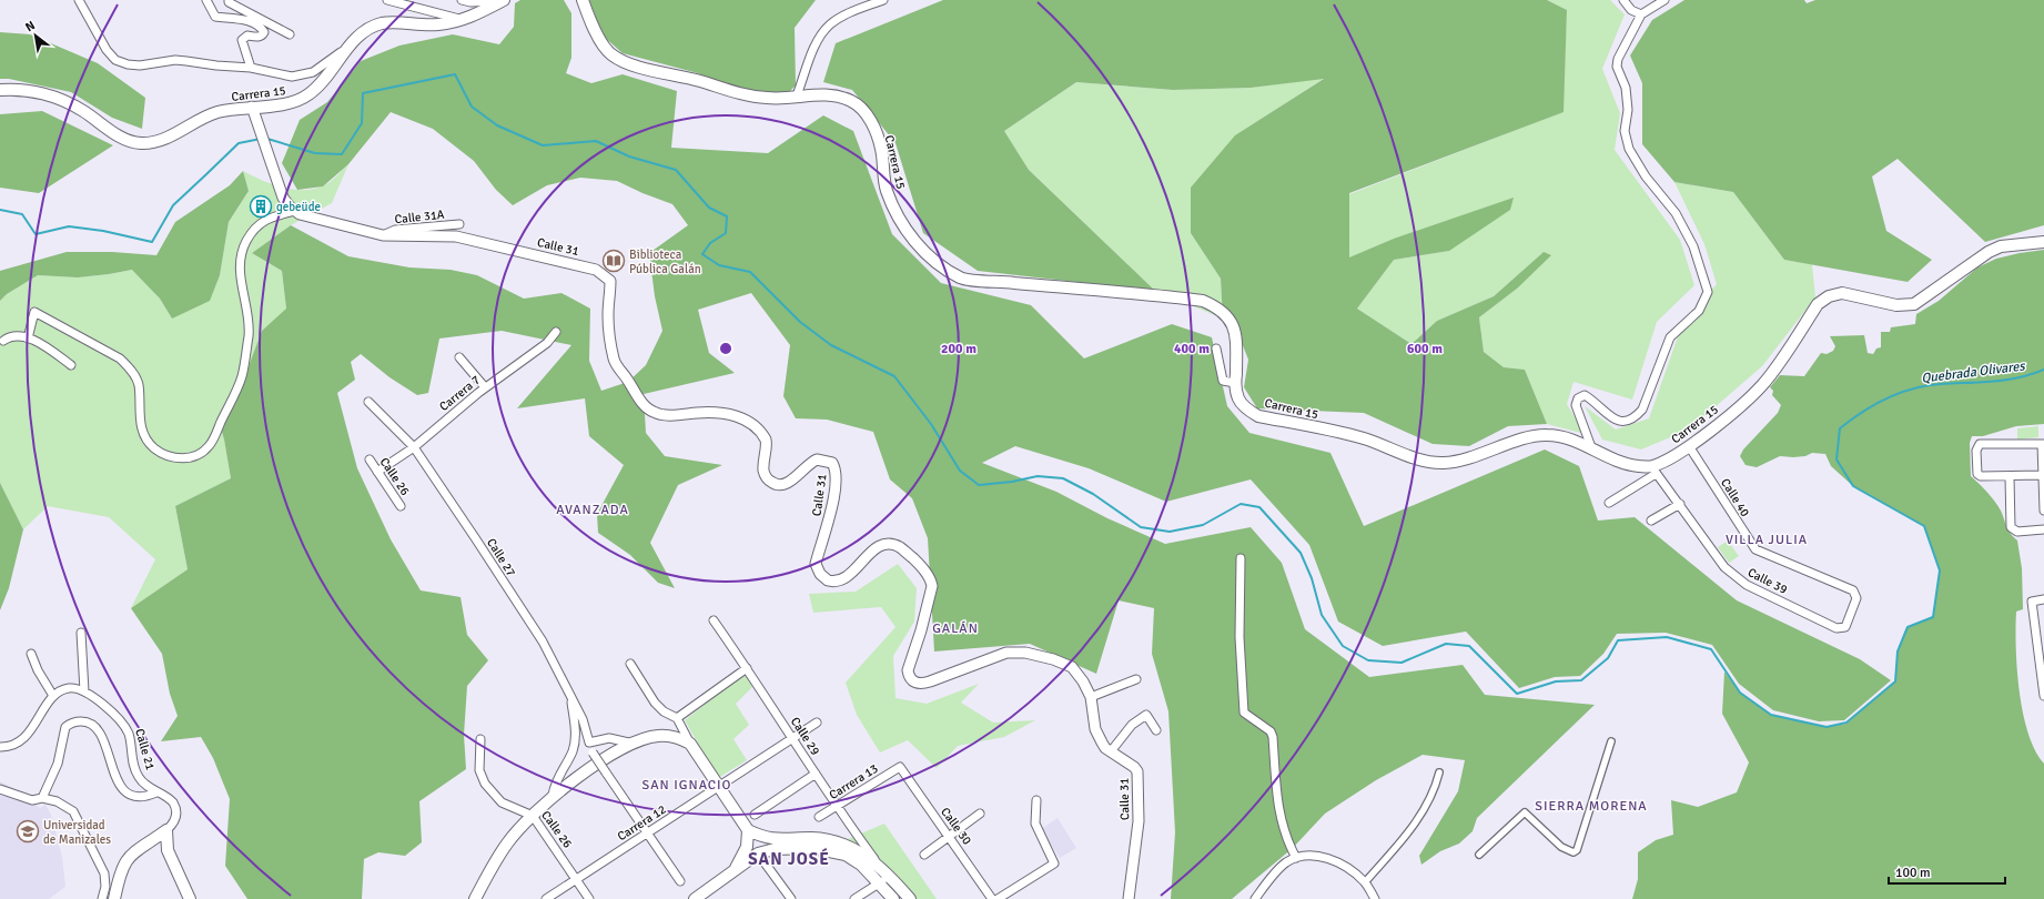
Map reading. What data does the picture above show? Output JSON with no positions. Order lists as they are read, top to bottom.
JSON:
{
  "streets": {
    "main road": ["Carrera 15", "Calle 21"],
    "street": [
      "Calle 31A",
      "Calle 31",
      "Carrera 7",
      "Calle 26",
      "Calle 40",
      "Calle 27",
      "Calle 39",
      "Calle 29",
      "Carrera 13",
      "Carrera 12",
      "Calle 30"
    ]
  },
  "crossings": [
    ["Carrera 15", "Calle 31"],
    ["Carrera 15", "Calle 40"],
    ["Carrera 15", "Calle 39"],
    ["Calle 31A", "Calle 31"],
    ["Carrera 7", "Calle 26"],
    ["Carrera 7", "Calle 27"],
    ["Calle 26", "Carrera 12"],
    ["Calle 40", "Calle 39"],
    ["Calle 29", "Carrera 13"],
    ["Calle 29", "Carrera 12"],
    ["Carrera 13", "Calle 30"]
  ],
  "districts": [
    "AVANZADA",
    "VILLA JULIA",
    "GALÁN",
    "SAN IGNACIO",
    "SIERRA MORENA",
    "SAN JOSÉ"
  ],
  "water": ["Quebrada Olivares"],
  "places": {
    "building": ["gebeüde"],
    "library": ["Biblioteca Pública Galán"],
    "school or university": ["Universidad de Manizales"]
  },
  "scale_bar": "100 m",
  "north": "top left",
  "rings": ["200 m", "400 m", "600 m"]
}
